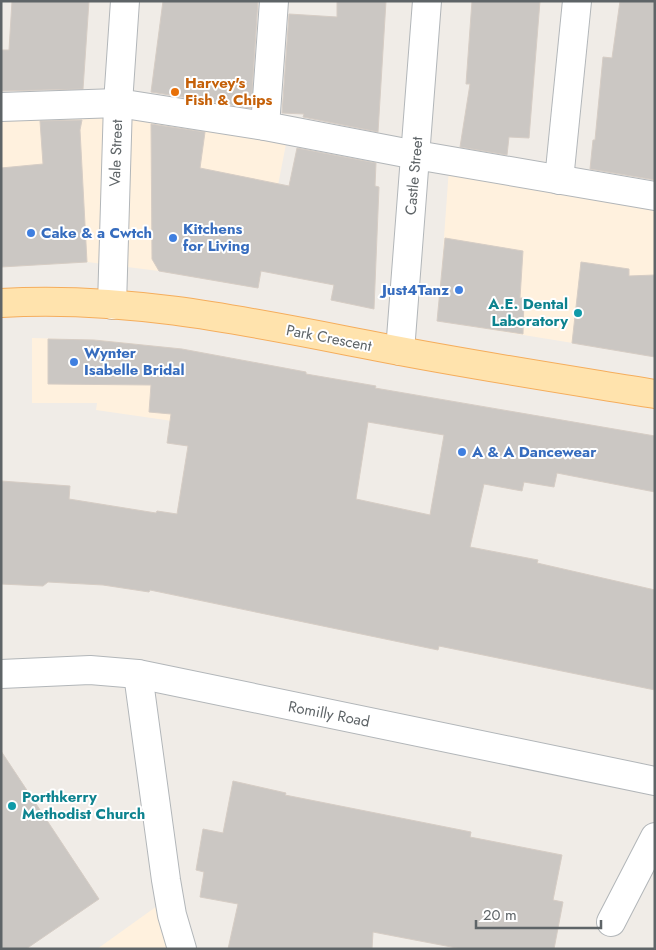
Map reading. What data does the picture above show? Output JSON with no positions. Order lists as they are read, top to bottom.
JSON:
{
  "streets": {
    "main road": ["Park Crescent"],
    "street": ["Vale Street", "Castle Street", "Romilly Road"]
  },
  "crossings": [
    ["Vale Street", "Park Crescent"],
    ["Castle Street", "Park Crescent"]
  ],
  "places": [
    "Harvey's Fish & Chips",
    "Cake & a Cwtch",
    "Kitchens for Living",
    "Just4Tanz",
    "A.E. Dental Laboratory",
    "Wynter Isabelle Bridal",
    "A & A Dancewear",
    "Porthkerry Methodist Church"
  ],
  "scale_bar": "20 m"
}
